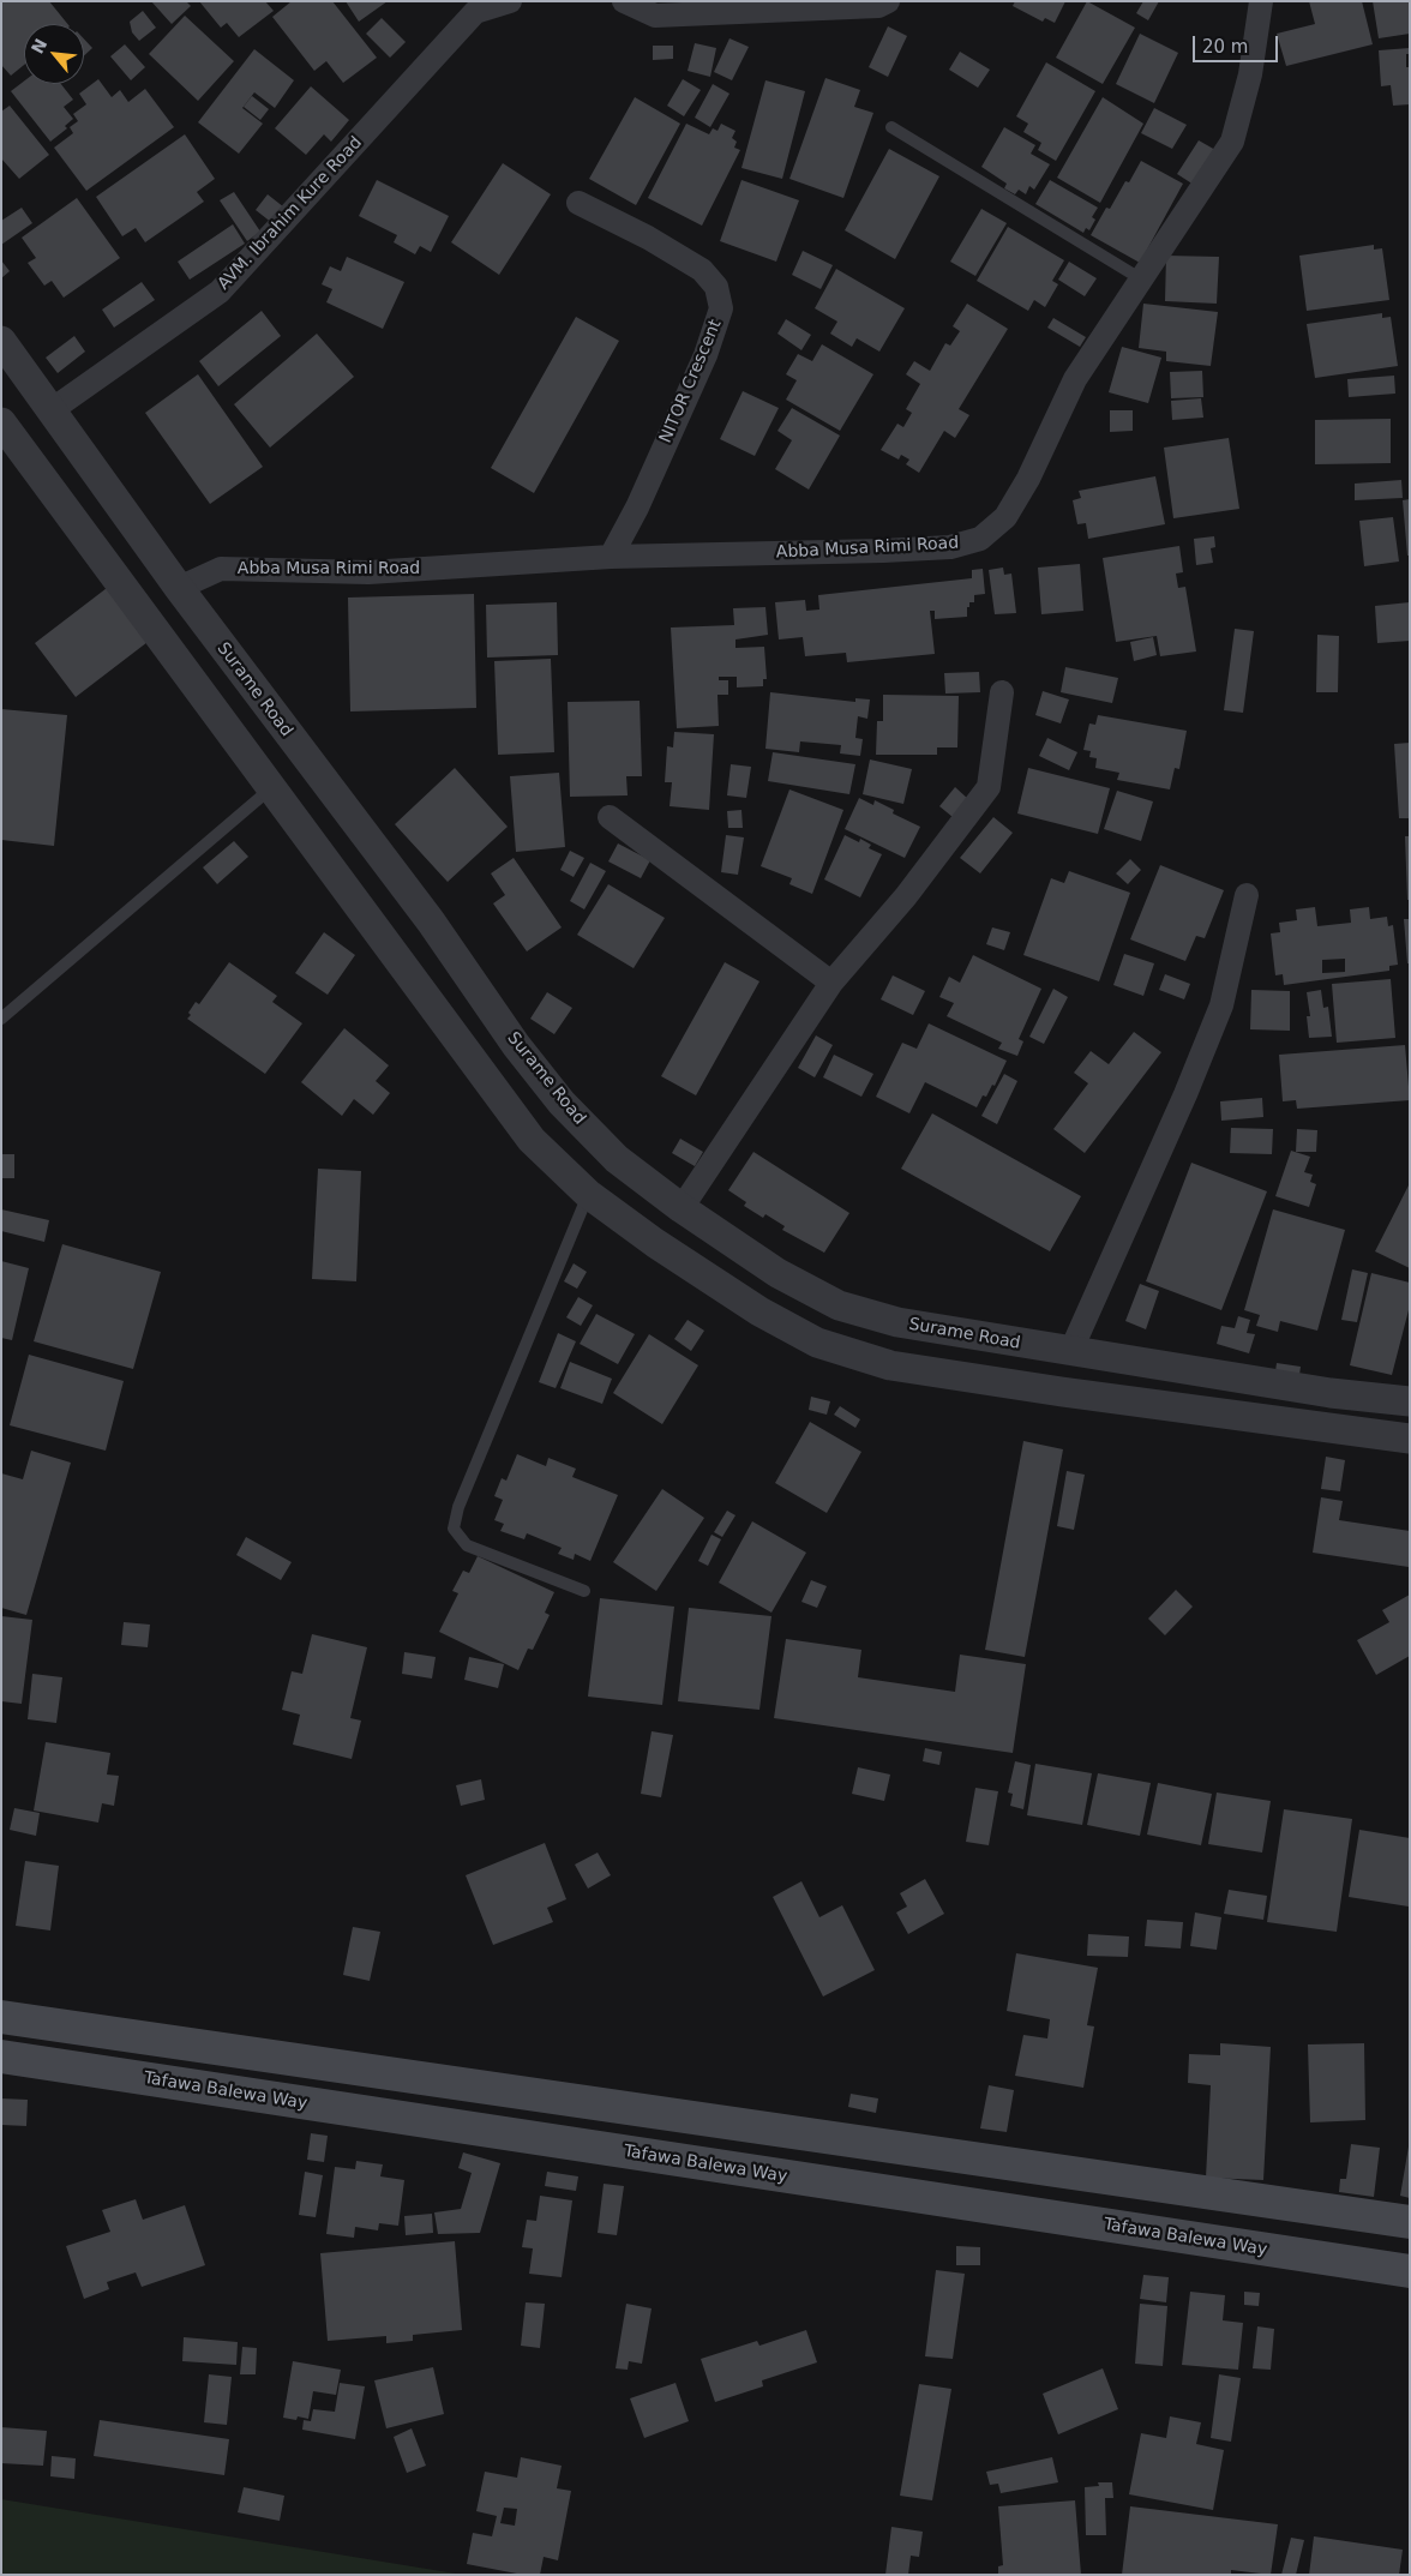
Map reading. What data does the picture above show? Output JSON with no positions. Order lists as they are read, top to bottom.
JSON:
{
  "streets": {
    "main road": ["Tafawa Balewa Way"],
    "street": [
      "AVM. Ibrahim Kure Road",
      "NITOR Crescent",
      "Abba Musa Rimi Road",
      "Surame Road"
    ]
  },
  "crossings": [
    ["AVM. Ibrahim Kure Road", "Surame Road"],
    ["NITOR Crescent", "Abba Musa Rimi Road"],
    ["Abba Musa Rimi Road", "Surame Road"]
  ],
  "scale_bar": "20 m",
  "north": "top left"
}
